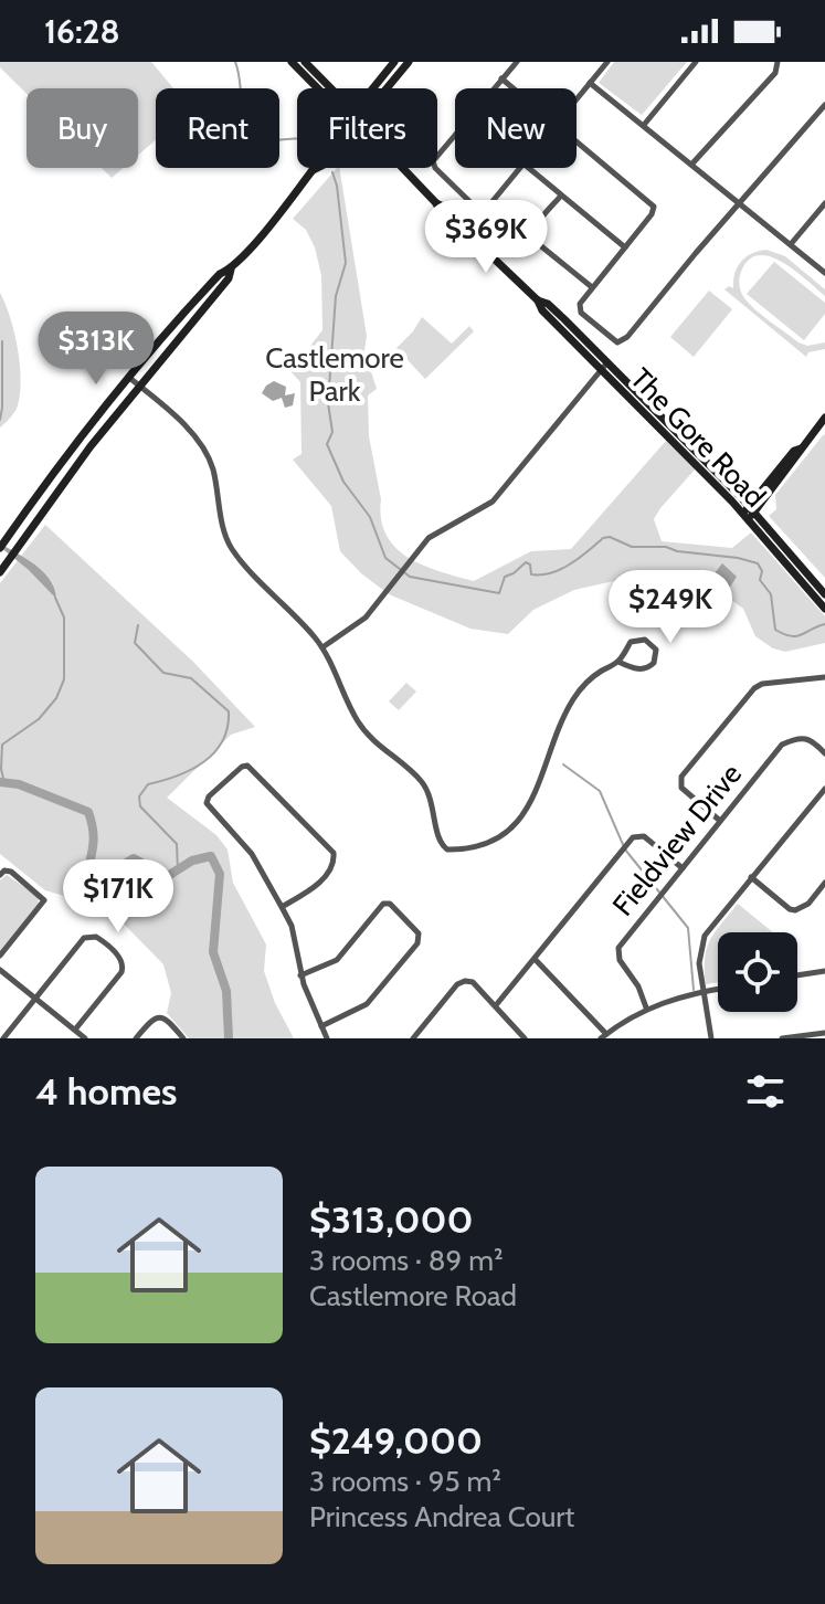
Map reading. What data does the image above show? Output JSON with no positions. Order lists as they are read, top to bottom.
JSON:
{
  "streets": {
    "main road": ["The Gore Road"],
    "street": ["Fieldview Drive"]
  },
  "parks": ["Castlemore Park"],
  "page": {
    "status": "16:28",
    "chip": [
      "Buy",
      "Rent",
      "Filters",
      "New"
    ],
    "price": [
      "$369K",
      "$313K",
      "$249K",
      "$171K"
    ],
    "heading": "4 homes",
    "list": [
      {
        "name": "$313,000",
        "note": "3 rooms · 89 m² · Castlemore Road"
      },
      {
        "name": "$249,000",
        "note": "3 rooms · 95 m² · Princess Andrea Court"
      }
    ]
  }
}
